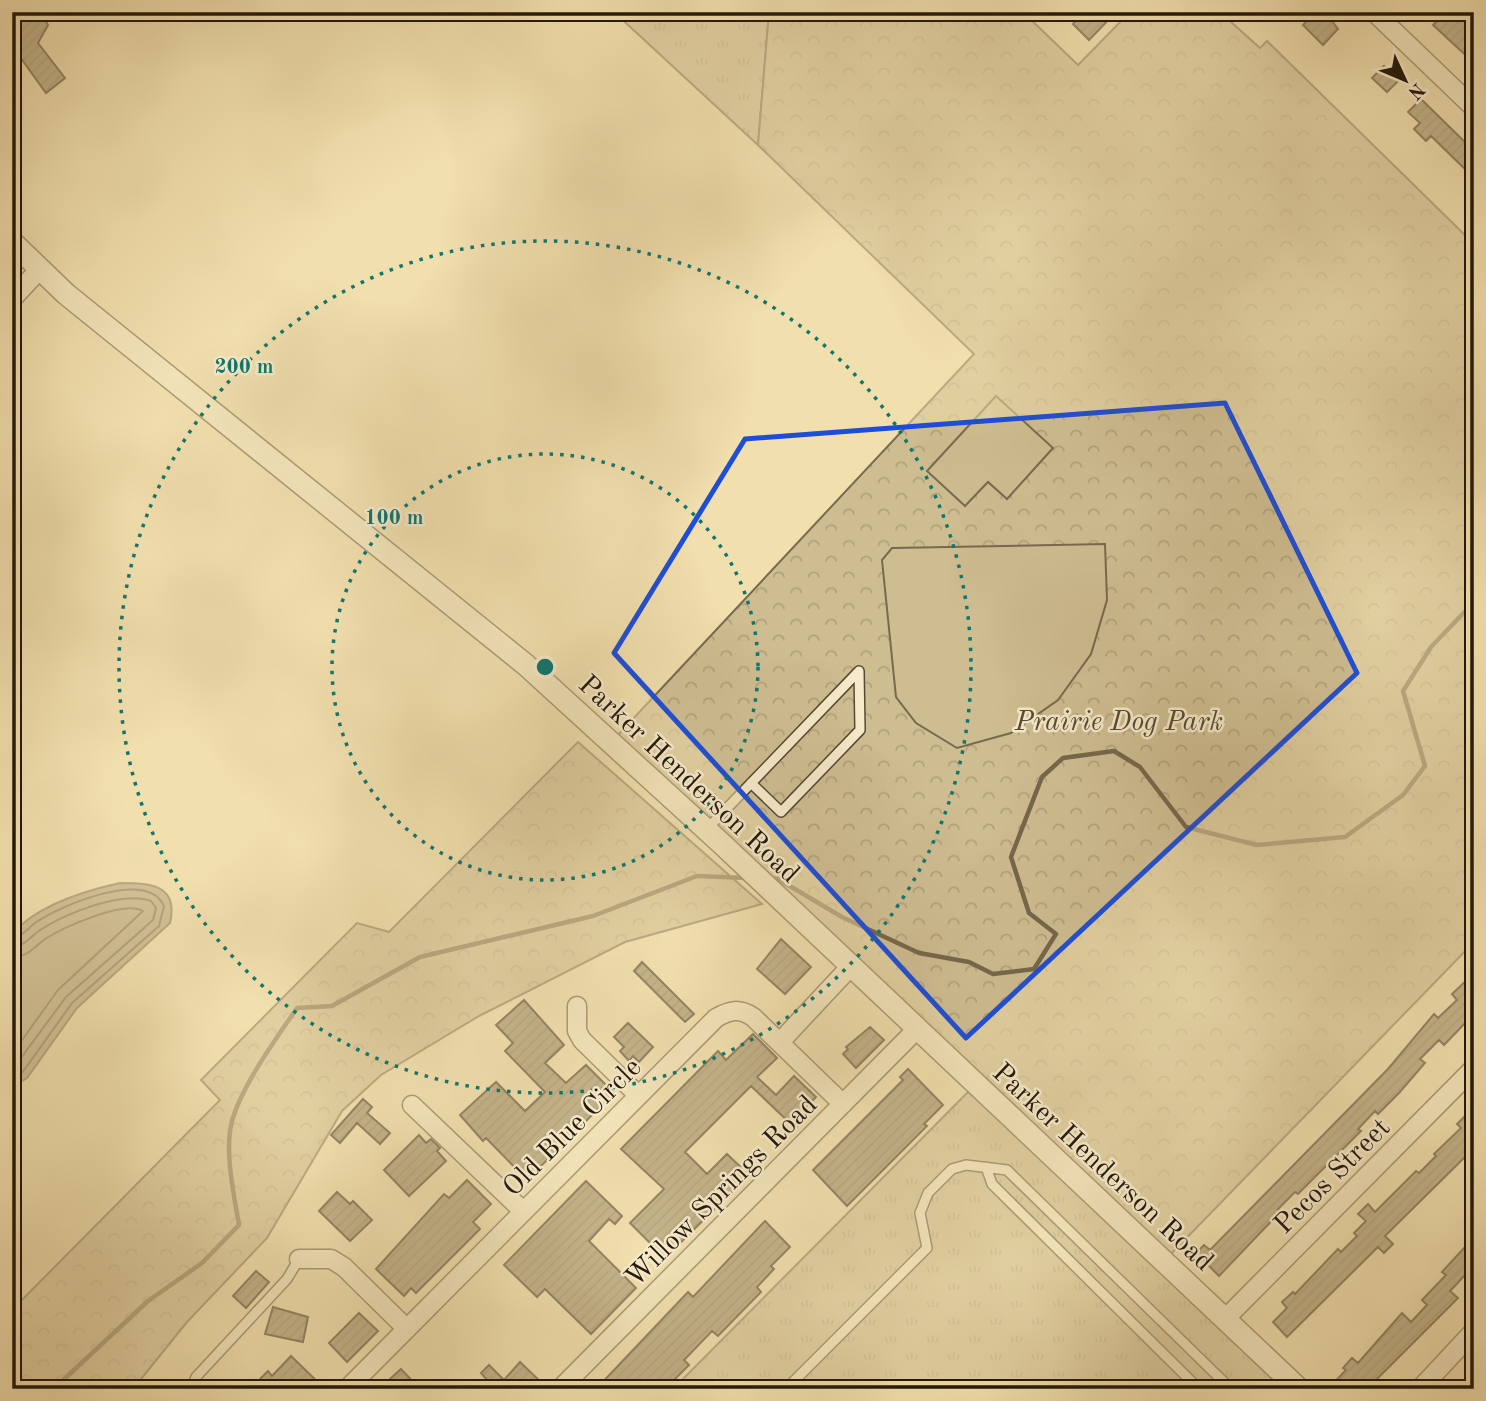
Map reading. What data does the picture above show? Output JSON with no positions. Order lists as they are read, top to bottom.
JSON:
{
  "streets": {
    "street": [
      "Parker Henderson Road",
      "Old Blue Circle",
      "Pecos Street",
      "Willow Springs Road"
    ]
  },
  "crossings": [
    ["Parker Henderson Road", "Pecos Street"],
    ["Parker Henderson Road", "Willow Springs Road"],
    ["Old Blue Circle", "Willow Springs Road"]
  ],
  "parks": ["Prairie Dog Park"],
  "north": "bottom right",
  "rings": ["200 m", "100 m"]
}
